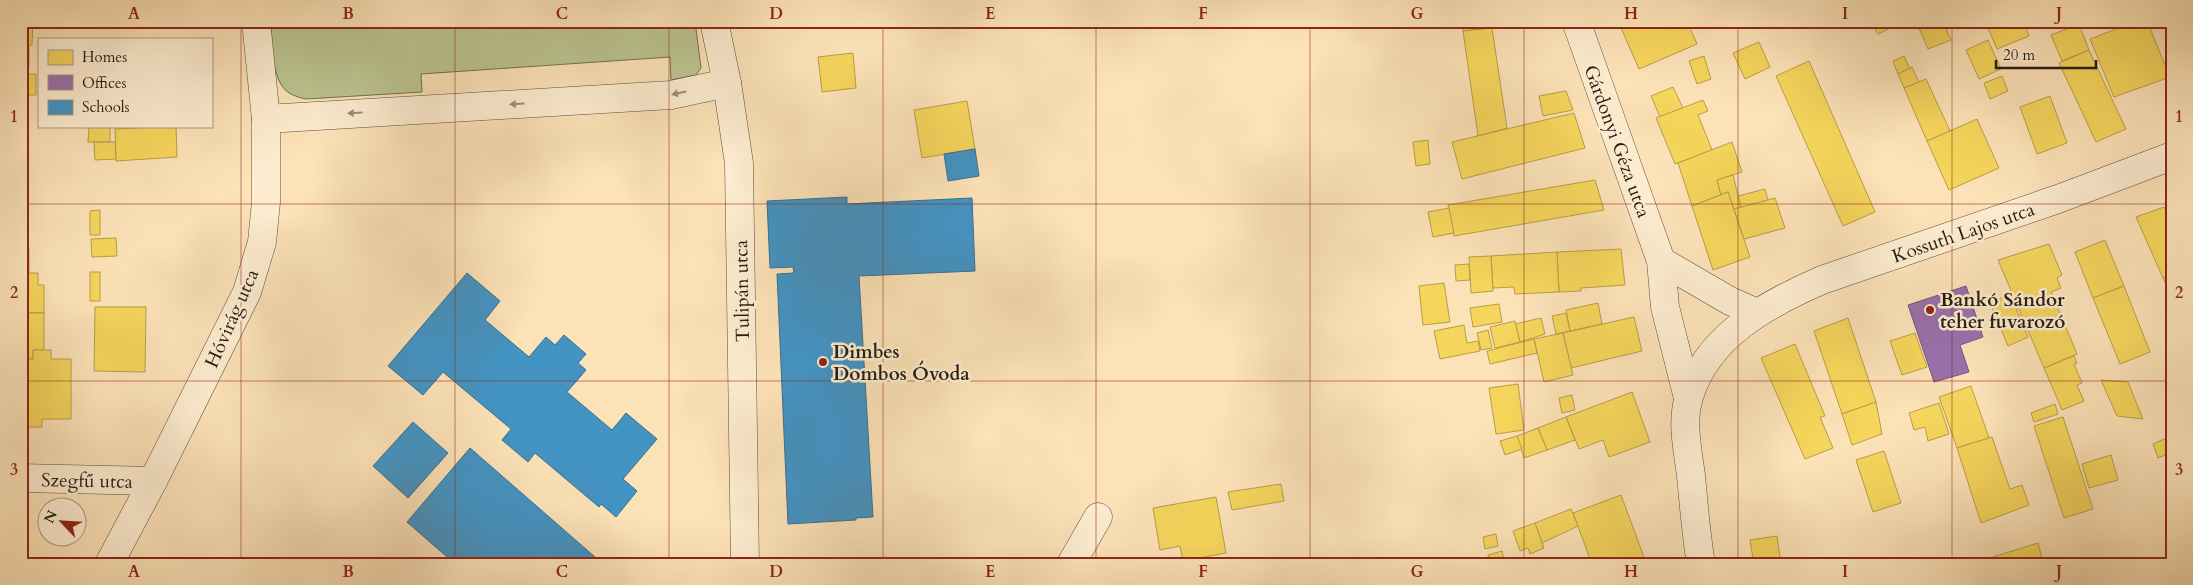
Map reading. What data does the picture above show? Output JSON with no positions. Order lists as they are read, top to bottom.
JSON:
{
  "streets": {
    "street": [
      "Gárdonyi Géza utca",
      "Kossuth Lajos utca",
      "Tulipán utca",
      "Hóvirág utca",
      "Szegfű utca"
    ]
  },
  "crossings": [
    ["Gárdonyi Géza utca", "Kossuth Lajos utca"],
    ["Hóvirág utca", "Szegfű utca"]
  ],
  "places": ["Bankó Sándor teher fuvarozó", "Dimbes Dombos Óvoda"],
  "legend": ["Homes", "Offices", "Schools"],
  "scale_bar": "20 m",
  "north": "top left",
  "grid": {
    "columns": [
      "A",
      "B",
      "C",
      "D",
      "E",
      "F",
      "G",
      "H",
      "I",
      "J"
    ],
    "rows": ["1", "2", "3"]
  }
}
